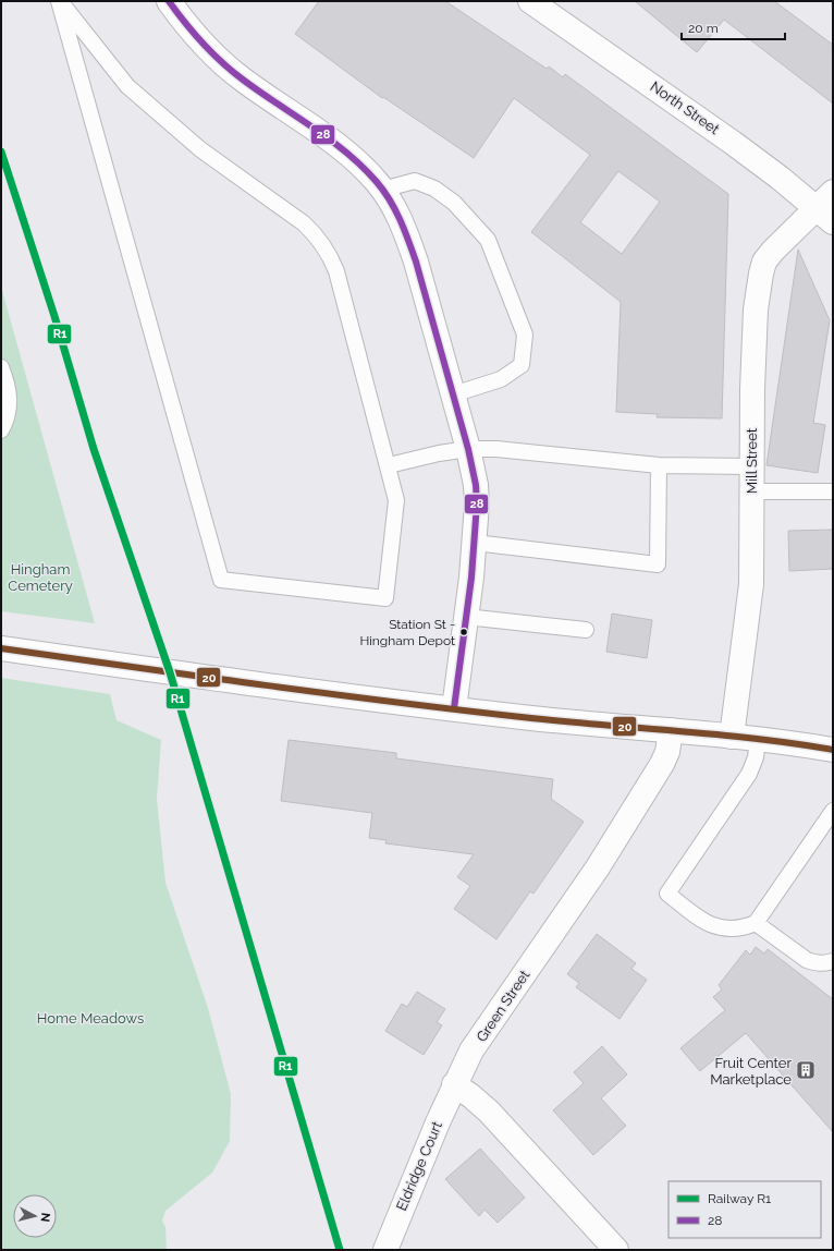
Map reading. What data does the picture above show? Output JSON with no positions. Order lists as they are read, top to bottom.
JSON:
{
  "streets": {
    "street": [
      "North Street",
      "Mill Street",
      "Green Street",
      "Eldridge Court"
    ]
  },
  "crossings": [
    ["North Street", "Mill Street"],
    ["Green Street", "Eldridge Court"]
  ],
  "parks": ["Hingham Cemetery", "Home Meadows"],
  "places": {
    "other": ["Station St - Hingham Depot"],
    "building": ["Fruit Center Marketplace"]
  },
  "lines": ["transit line 28", "rail line R1", "transit line 20"],
  "legend": ["Railway R1", "28"],
  "scale_bar": "20 m",
  "north": "right"
}
